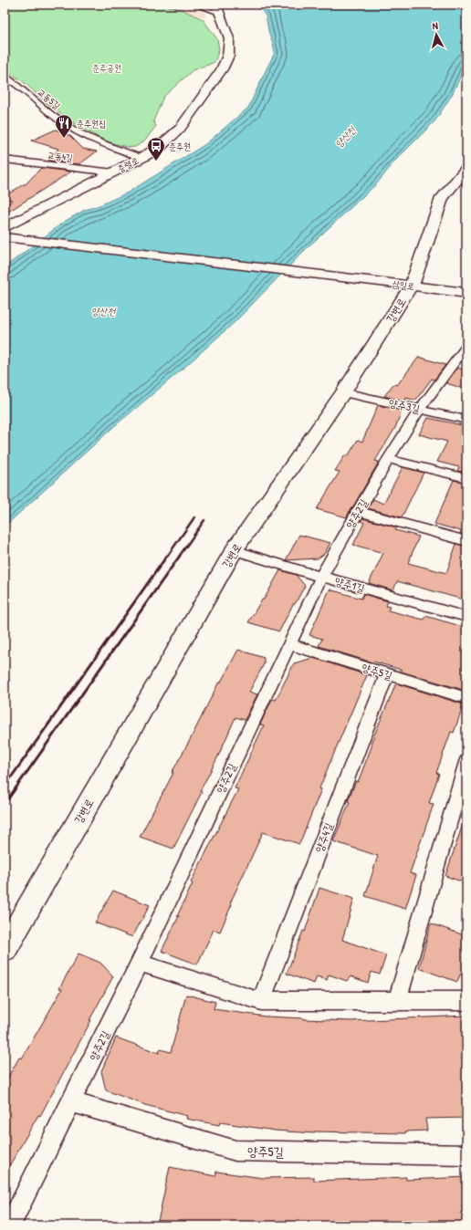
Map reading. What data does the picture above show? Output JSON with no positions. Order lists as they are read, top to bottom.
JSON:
{
  "streets": {
    "main road": ["충렬로", "삼일로", "강변로"],
    "street": [
      "교동5길",
      "교동4길",
      "양주3길",
      "양주2길",
      "양주1길",
      "양주5길",
      "양주4길"
    ]
  },
  "crossings": [
    ["교동5길", "충렬로"],
    ["교동4길", "충렬로"],
    ["삼일로", "강변로"],
    ["강변로", "양주3길"],
    ["강변로", "양주1길"],
    ["양주3길", "양주2길"],
    ["양주2길", "양주1길"],
    ["양주2길", "양주5길"],
    ["양주5길", "양주4길"]
  ],
  "water": ["양산천"],
  "parks": ["춘추공원"],
  "places": {
    "restaurant": ["춘추원집"],
    "bus stop": ["춘추원"]
  },
  "north": "top"
}
